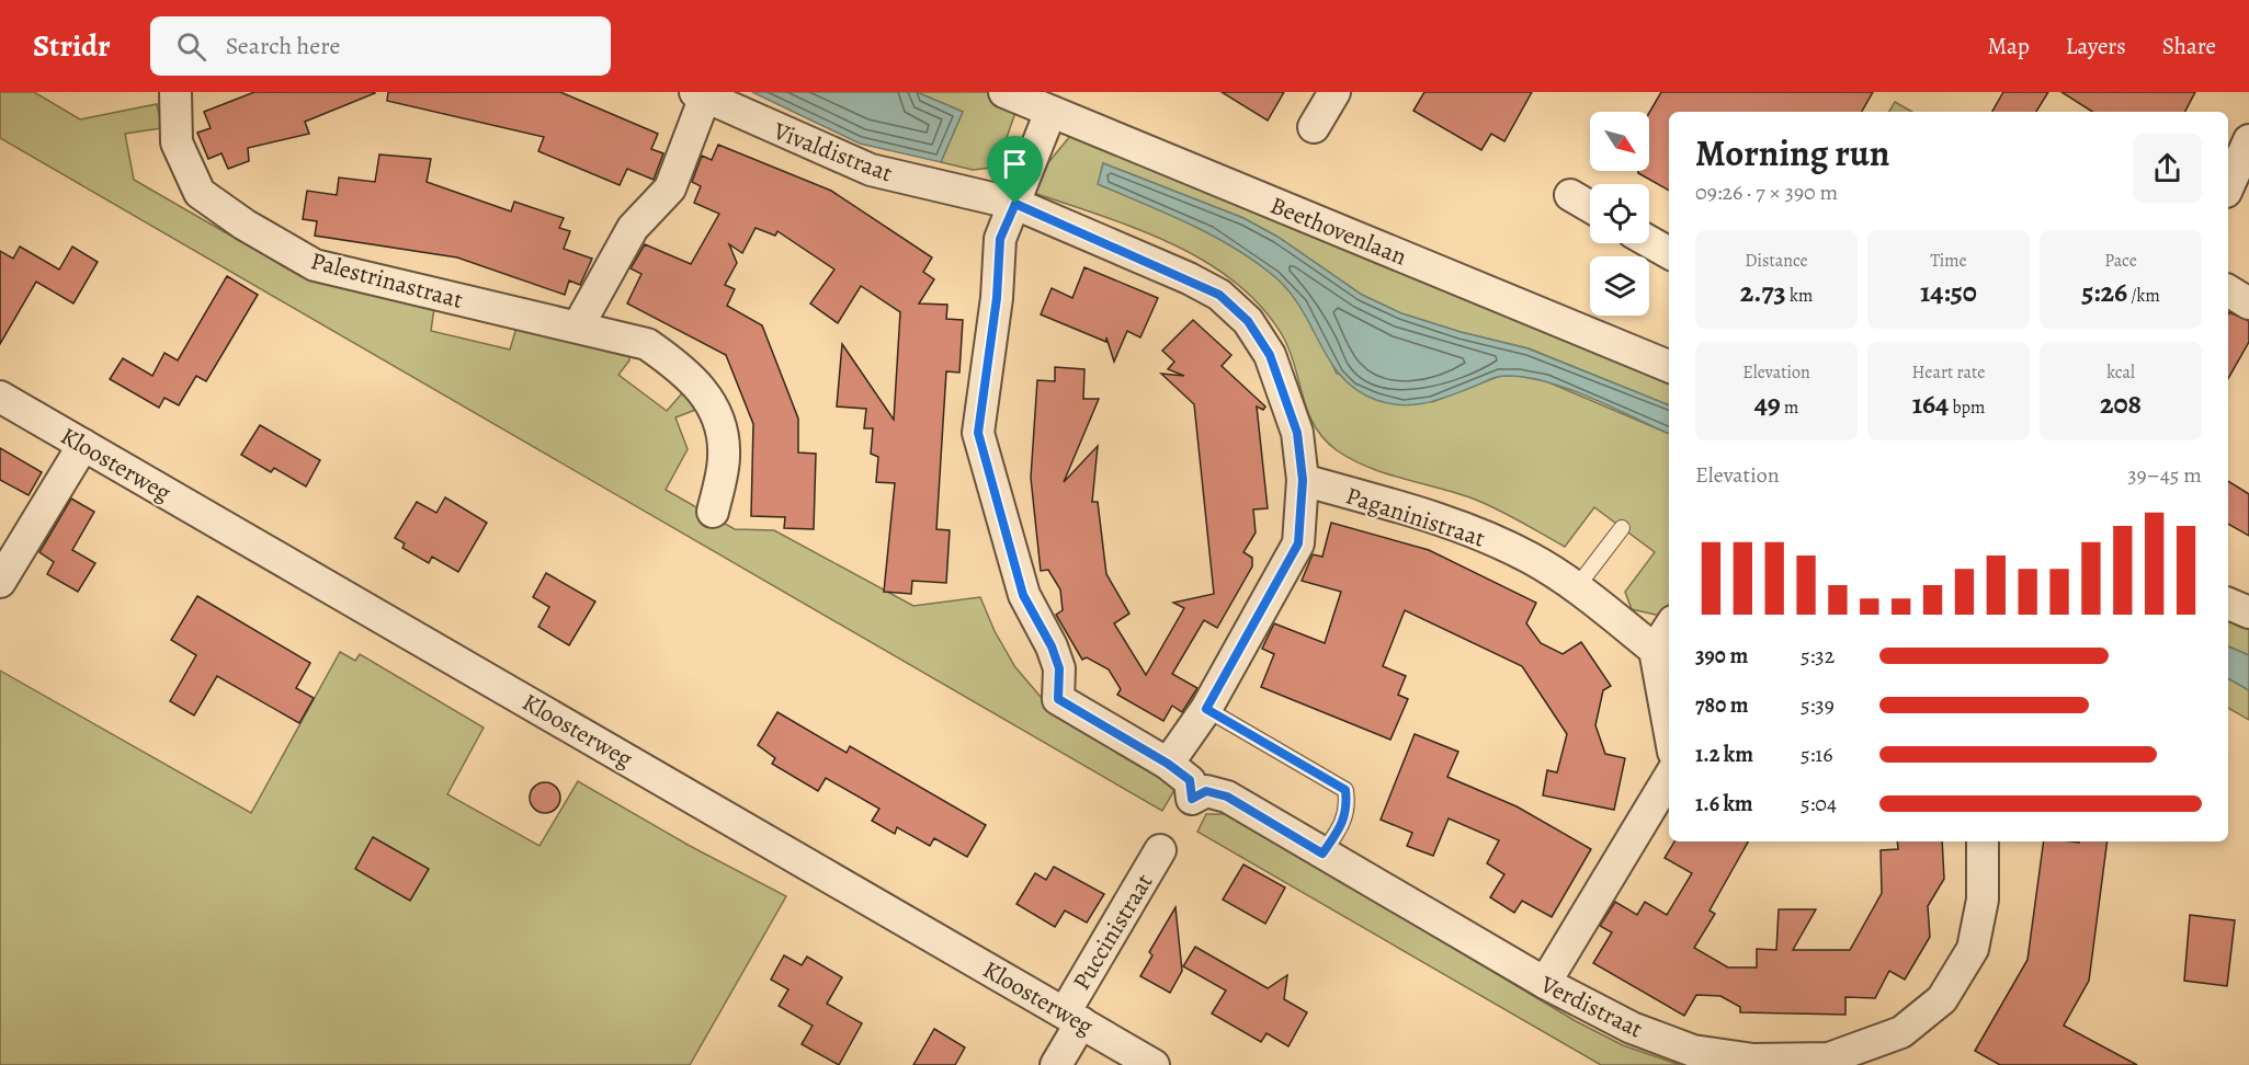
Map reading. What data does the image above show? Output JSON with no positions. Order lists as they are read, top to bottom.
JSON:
{
  "streets": {
    "street": [
      "Vivaldistraat",
      "Beethovenlaan",
      "Palestrinastraat",
      "Kloosterweg",
      "Paganinistraat",
      "Puccinistraat",
      "Verdistraat"
    ]
  },
  "crossings": [
    ["Vivaldistraat", "Verdistraat"],
    ["Beethovenlaan", "Verdistraat"],
    ["Kloosterweg", "Puccinistraat"]
  ],
  "north": "bottom right",
  "page": {
    "header": "Stridr",
    "search": "Search here",
    "nav": ["Map", "Layers", "Share"],
    "heading": ["Morning run", "09:26 · 7 × 390 m"],
    "stats": [
      ["Distance", "2.73 km"],
      ["Time", "14:50"],
      ["Pace", "5:26 /km"],
      ["Elevation", "49 m"],
      ["Heart rate", "164 bpm"],
      ["kcal", "208"]
    ],
    "chart": ["Elevation", "39–45 m"],
    "list": [
      {
        "name": "390 m",
        "note": "5:32"
      },
      {
        "name": "780 m",
        "note": "5:39"
      },
      {
        "name": "1.2 km",
        "note": "5:16"
      },
      {
        "name": "1.6 km",
        "note": "5:04"
      }
    ]
  }
}
